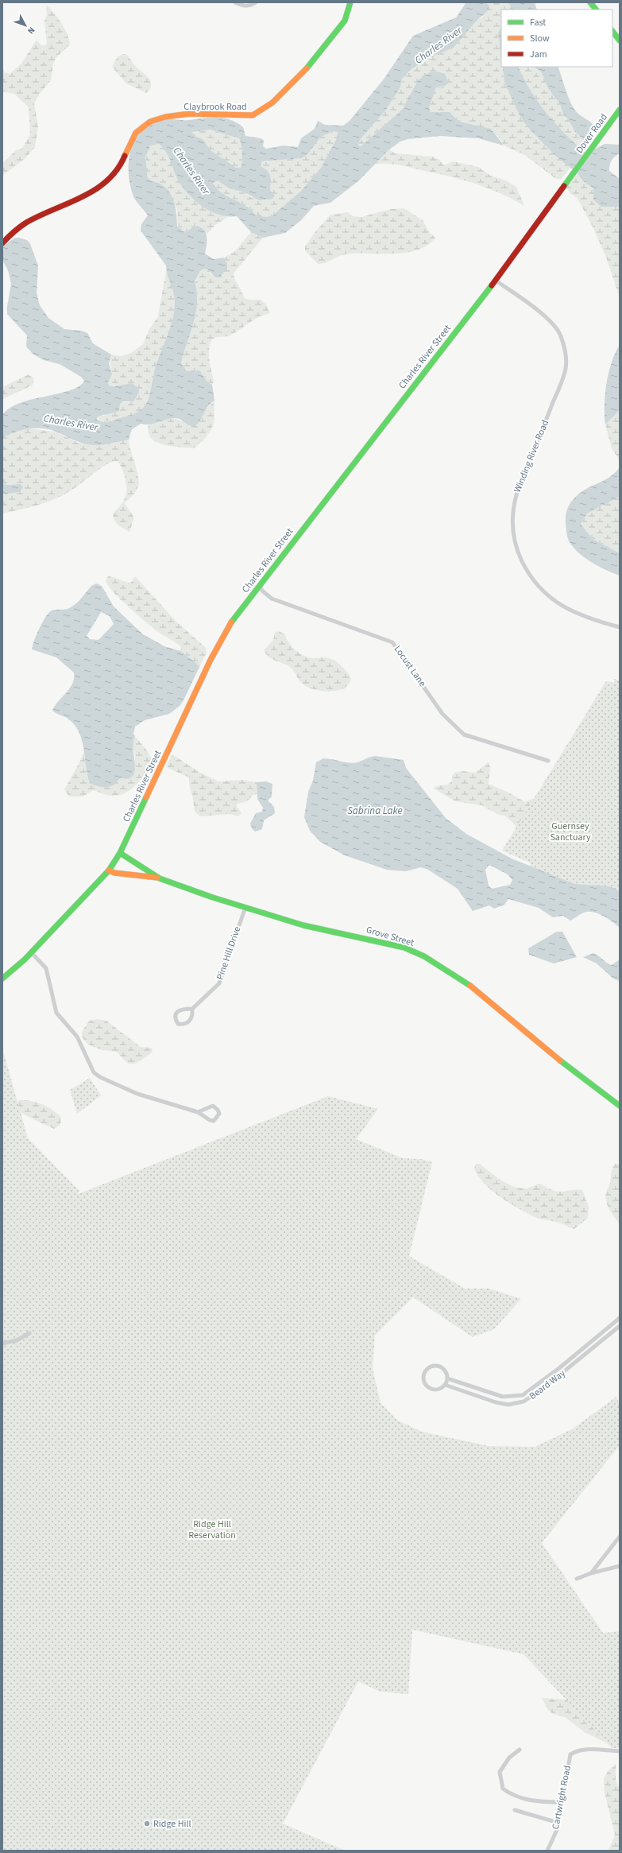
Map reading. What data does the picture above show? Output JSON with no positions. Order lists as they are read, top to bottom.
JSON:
{
  "streets": {
    "street": [
      "Claybrook Road",
      "Dover Road",
      "Charles River Street",
      "Winding River Road",
      "Locust Lane",
      "Grove Street",
      "Pine Hill Drive",
      "Beard Way",
      "Cartwright Road"
    ]
  },
  "crossings": [
    ["Dover Road", "Charles River Street"],
    ["Charles River Street", "Winding River Road"],
    ["Charles River Street", "Locust Lane"],
    ["Charles River Street", "Grove Street"],
    ["Grove Street", "Pine Hill Drive"]
  ],
  "water": ["Charles River", "Sabrina Lake"],
  "parks": ["Guernsey Sanctuary", "Ridge Hill Reservation"],
  "places": ["Ridge Hill"],
  "legend": ["Fast", "Slow", "Jam"],
  "north": "bottom right"
}
